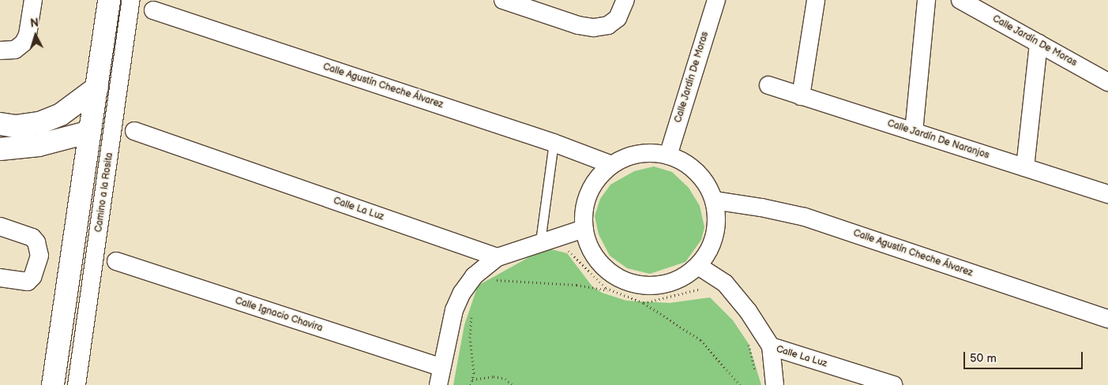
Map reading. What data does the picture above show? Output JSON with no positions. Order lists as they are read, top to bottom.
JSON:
{
  "streets": {
    "street": [
      "Calle Jardín De Moras",
      "Calle Agustín Cheche Álvarez",
      "Calle Jardín De Naranjos",
      "Camino a la Rosita",
      "Calle La Luz",
      "Calle Ignacio Chavira"
    ]
  },
  "crossings": [
    ["Calle Jardín De Moras", "Calle Agustín Cheche Álvarez"],
    ["Calle Jardín De Moras", "Calle La Luz"],
    ["Calle Agustín Cheche Álvarez", "Calle La Luz"]
  ],
  "scale_bar": "50 m",
  "north": "top"
}
